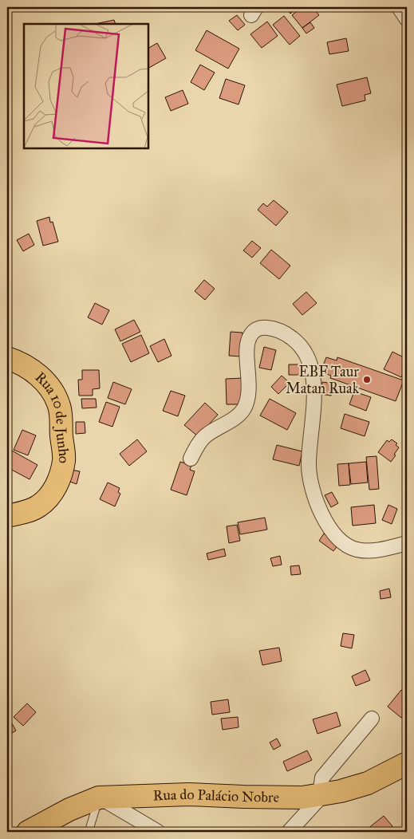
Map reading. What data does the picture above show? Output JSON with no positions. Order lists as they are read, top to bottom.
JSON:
{
  "streets": {
    "main road": ["Rua 10 de Junho", "Rua do Palácio Nobre"]
  },
  "places": ["EBF Taur Matan Ruak"]
}
